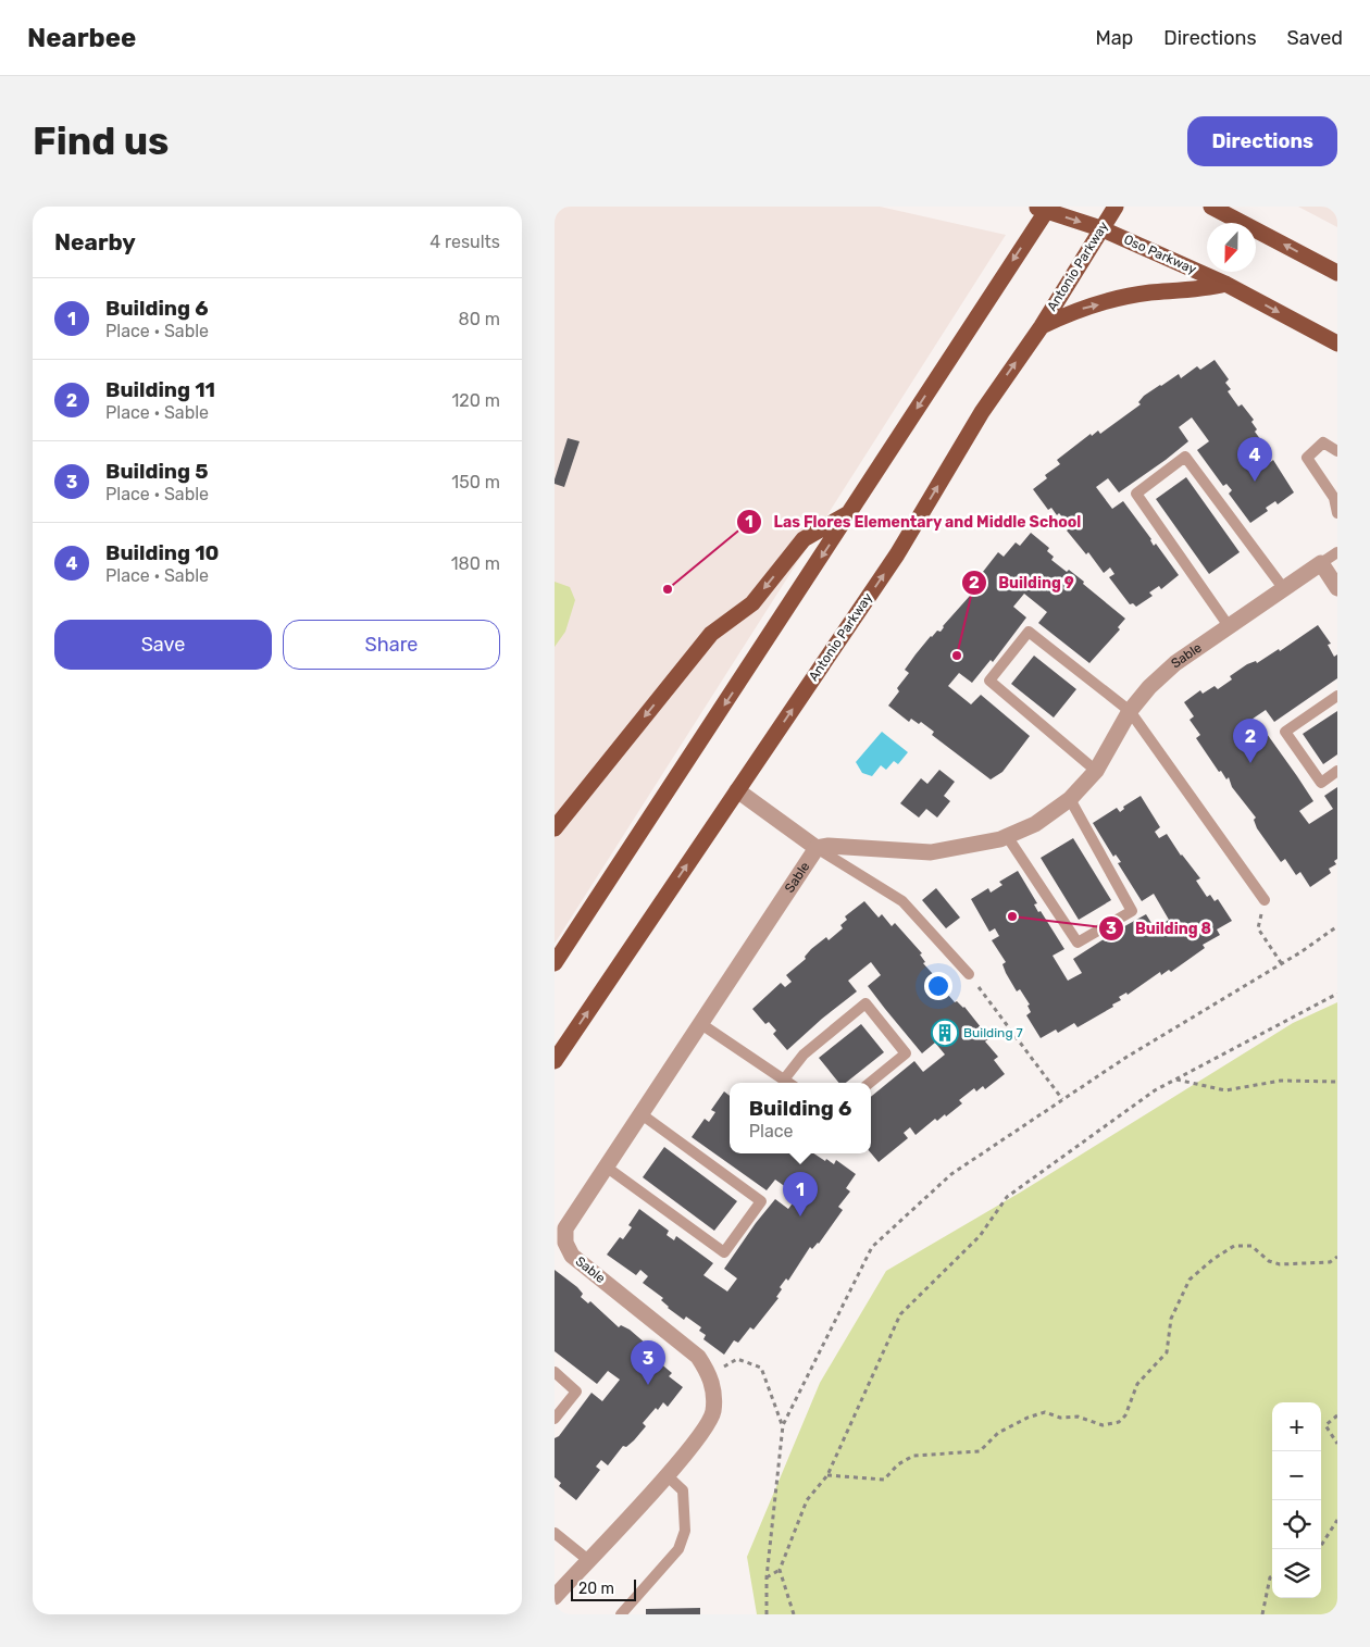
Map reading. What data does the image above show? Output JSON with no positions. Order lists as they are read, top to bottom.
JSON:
{
  "streets": {
    "main road": ["Oso Parkway", "Antonio Parkway"],
    "street": ["Sable"]
  },
  "crossings": [
    ["Oso Parkway", "Antonio Parkway"],
    ["Antonio Parkway", "Sable"]
  ],
  "places": {
    "other": ["Las Flores Elementary and Middle School", "Building 9", "Building 8"],
    "building": ["Building 7"]
  },
  "scale_bar": "20 m",
  "north": "bottom",
  "page": {
    "header": "Nearbee",
    "nav": ["Map", "Directions", "Saved"],
    "buttons": [
      "Directions",
      ["Save", "Share"]
    ],
    "title": "Find us",
    "heading": ["Nearby", "4 results"],
    "list": [
      {
        "mark": "1",
        "name": "Building 6",
        "note": "Place · Sable",
        "value": "80 m"
      },
      {
        "mark": "2",
        "name": "Building 11",
        "note": "Place · Sable",
        "value": "120 m"
      },
      {
        "mark": "3",
        "name": "Building 5",
        "note": "Place · Sable",
        "value": "150 m"
      },
      {
        "mark": "4",
        "name": "Building 10",
        "note": "Place · Sable",
        "value": "180 m"
      }
    ],
    "pins": [
      "4",
      "2",
      "1",
      "3"
    ],
    "popup": ["Building 6", "Place"],
    "map_buttons": ["+", "−"],
    "scale": "20 m"
  }
}
